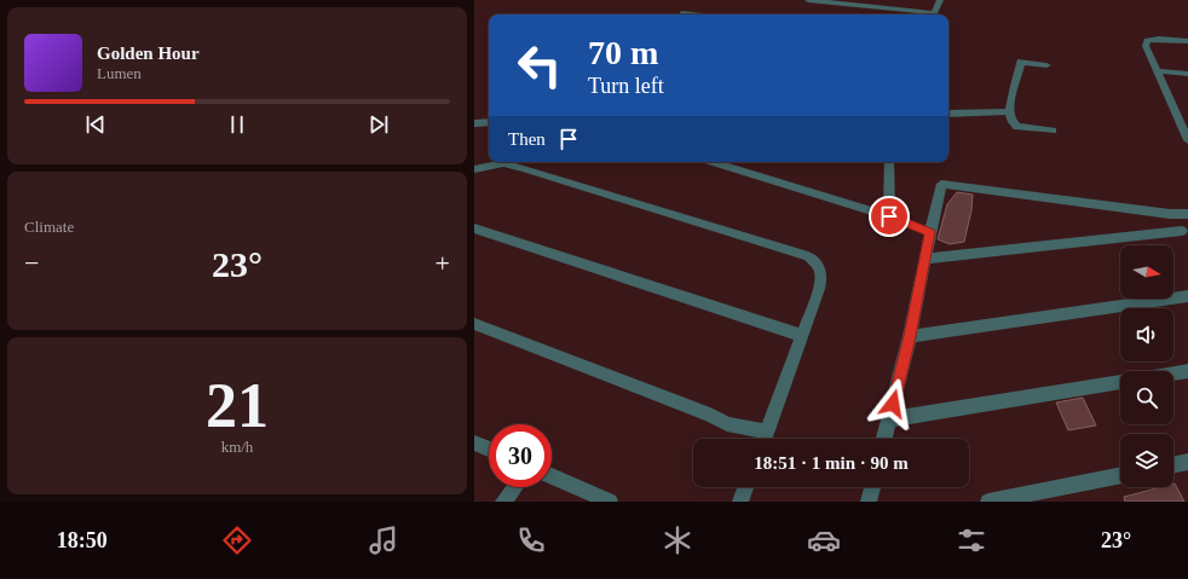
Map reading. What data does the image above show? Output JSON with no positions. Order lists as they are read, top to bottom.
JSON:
{
  "north": "right",
  "page": {
    "turn": ["70 m", "Turn left"],
    "song": ["Golden Hour", "Lumen"],
    "then": "Then",
    "tile": [
      "Climate",
      ["21", "km/h"]
    ],
    "heat": ["−", "23°", "+"],
    "limit": "30",
    "trip": "18:51 · 1 min · 90 m",
    "tabs": ["18:50", "23°"]
  }
}
